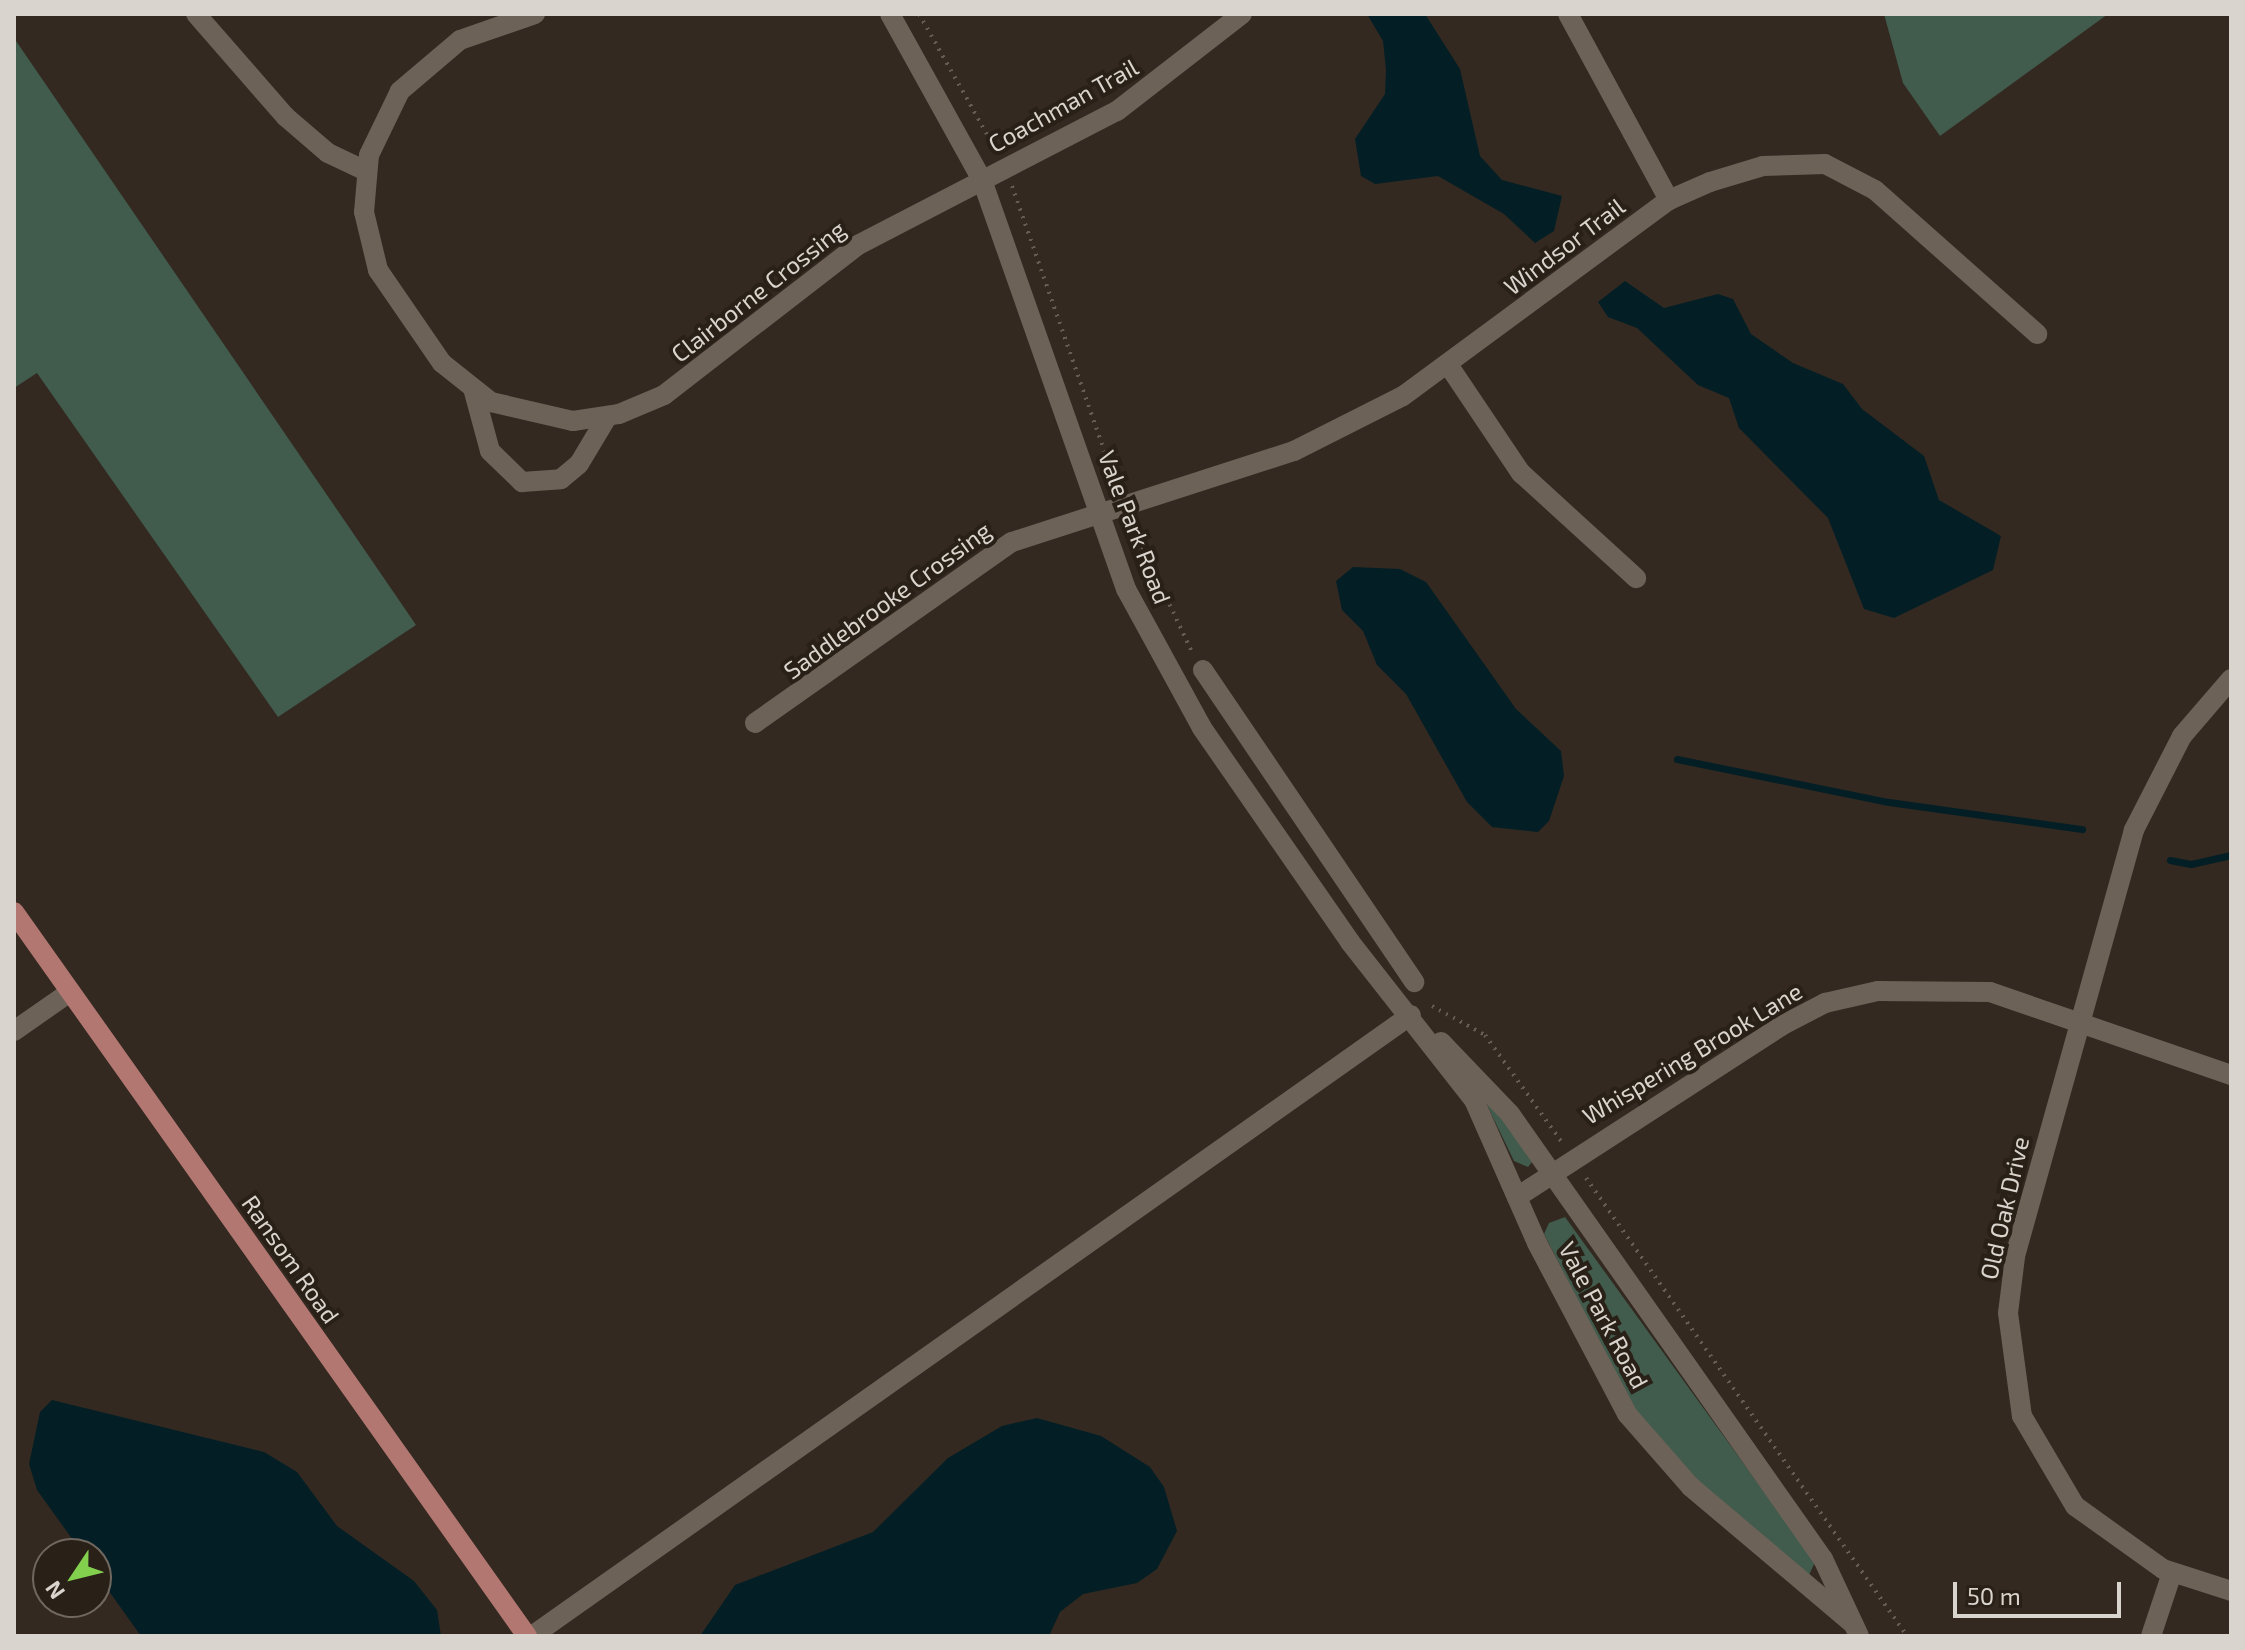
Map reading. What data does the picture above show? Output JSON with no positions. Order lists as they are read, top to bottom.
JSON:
{
  "streets": {
    "main road": ["Ransom Road"],
    "street": [
      "Coachman Trail",
      "Windsor Trail",
      "Clairborne Crossing",
      "Vale Park Road",
      "Saddlebrooke Crossing",
      "Whispering Brook Lane",
      "Old Oak Drive"
    ]
  },
  "crossings": [
    ["Coachman Trail", "Clairborne Crossing"],
    ["Coachman Trail", "Vale Park Road"],
    ["Windsor Trail", "Vale Park Road"],
    ["Windsor Trail", "Saddlebrooke Crossing"],
    ["Clairborne Crossing", "Vale Park Road"],
    ["Vale Park Road", "Saddlebrooke Crossing"],
    ["Vale Park Road", "Whispering Brook Lane"],
    ["Whispering Brook Lane", "Old Oak Drive"]
  ],
  "scale_bar": "50 m",
  "north": "bottom left"
}
